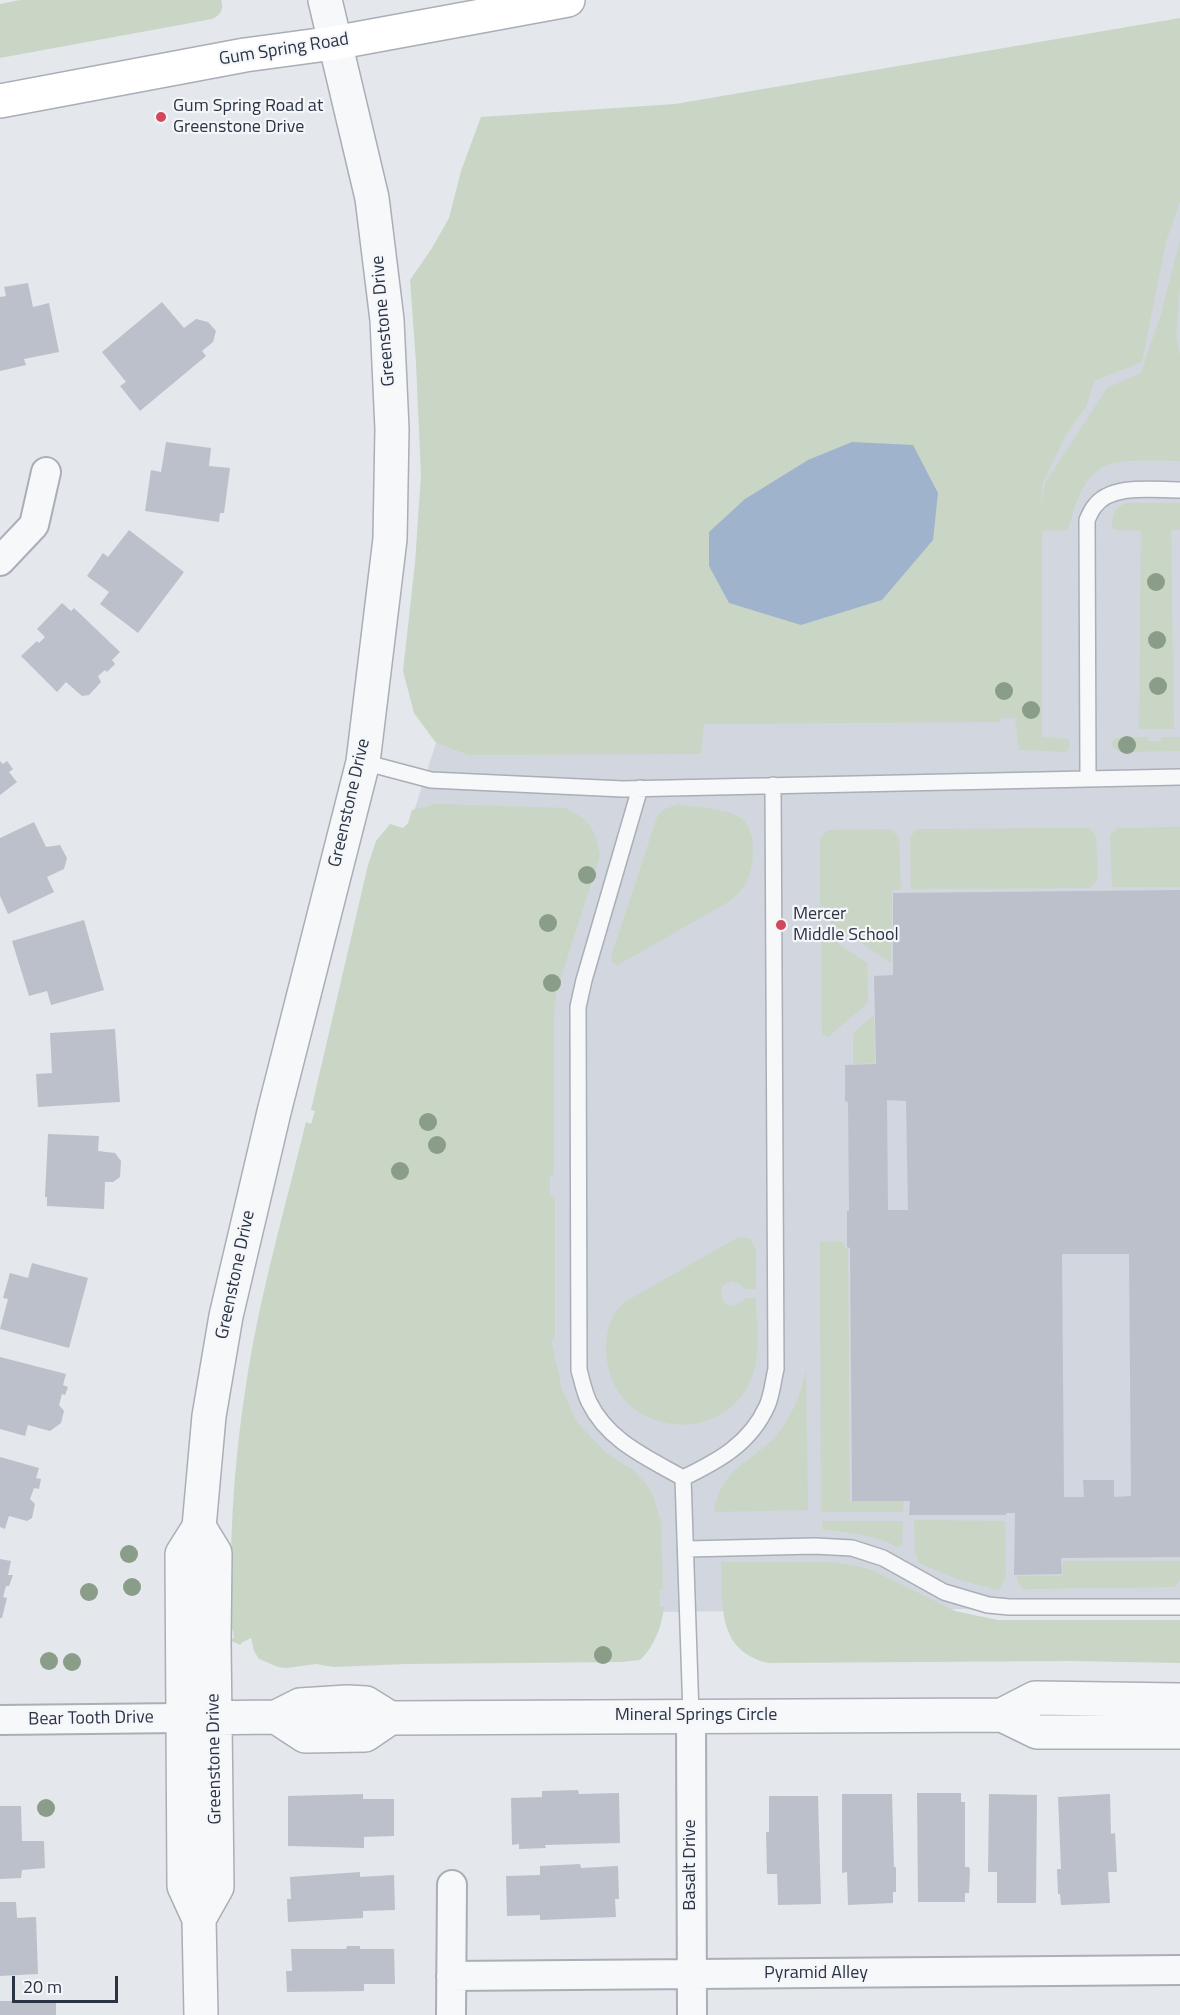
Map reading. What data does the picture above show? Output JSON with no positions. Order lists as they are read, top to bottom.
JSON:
{
  "streets": {
    "main road": ["Gum Spring Road"],
    "street": [
      "Greenstone Drive",
      "Mineral Springs Circle",
      "Bear Tooth Drive",
      "Basalt Drive",
      "Pyramid Alley"
    ]
  },
  "crossings": [
    ["Gum Spring Road", "Greenstone Drive"],
    ["Greenstone Drive", "Mineral Springs Circle"],
    ["Greenstone Drive", "Bear Tooth Drive"],
    ["Mineral Springs Circle", "Bear Tooth Drive"],
    ["Mineral Springs Circle", "Basalt Drive"],
    ["Basalt Drive", "Pyramid Alley"]
  ],
  "places": ["Gum Spring Road at Greenstone Drive", "Mercer Middle School"],
  "scale_bar": "20 m"
}
